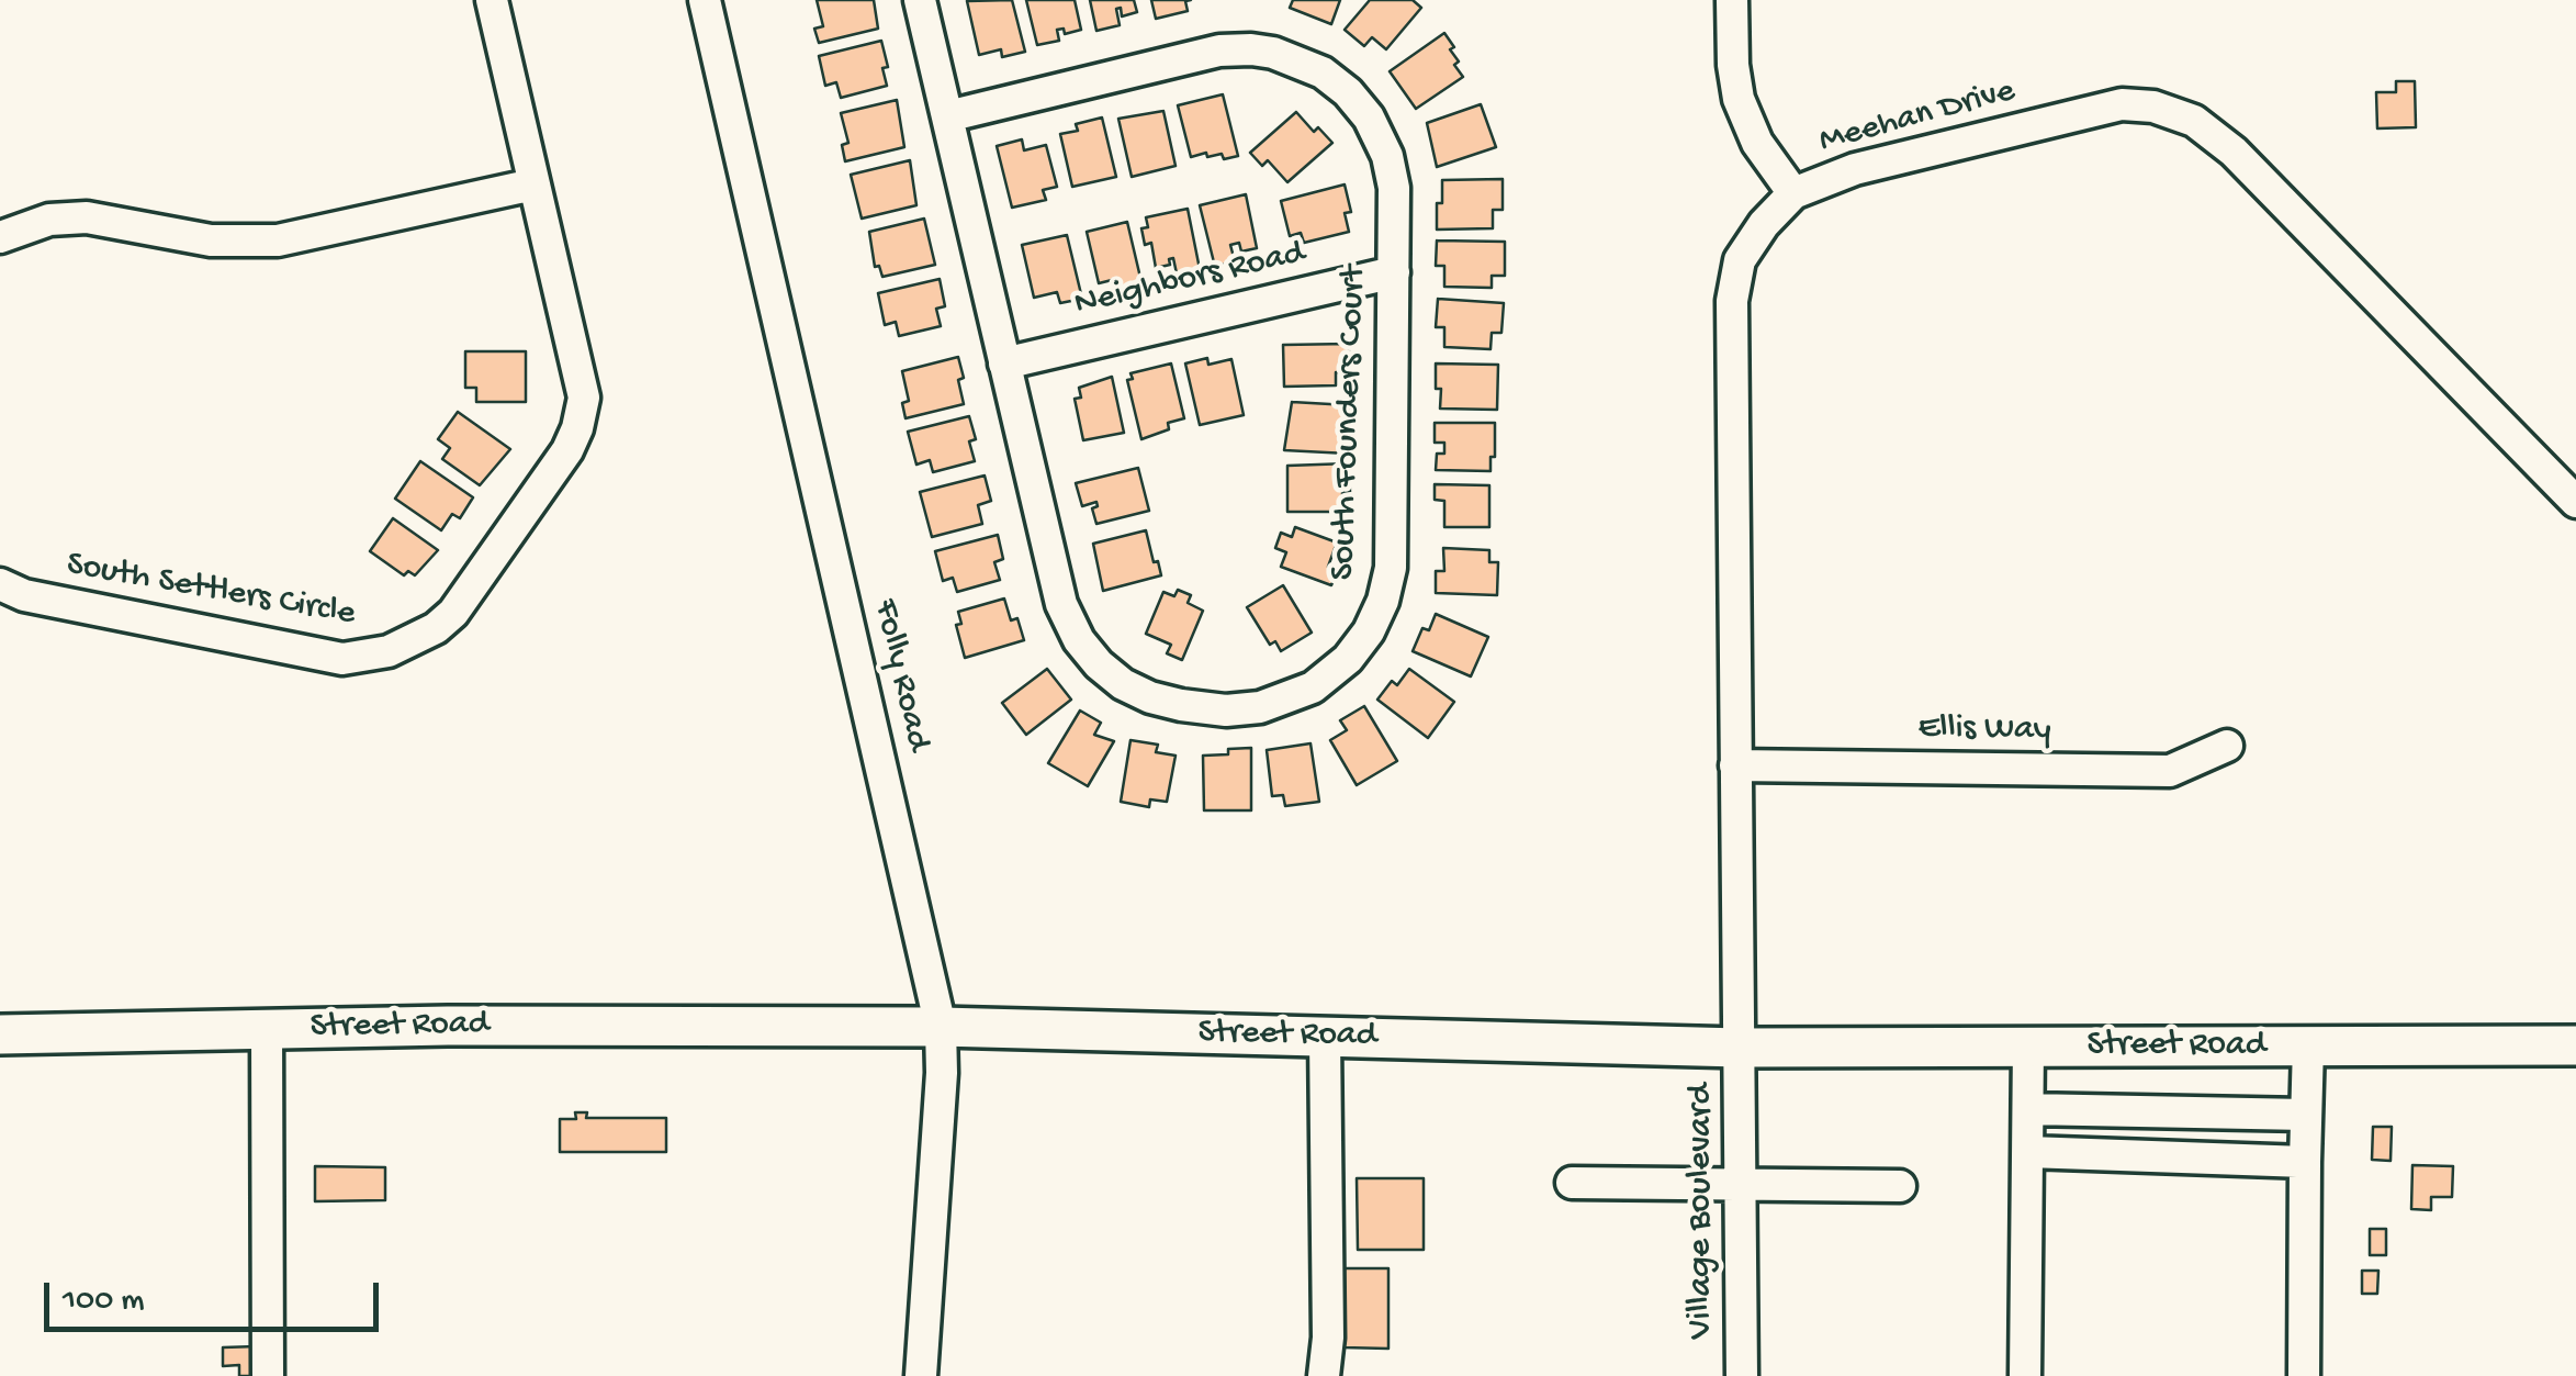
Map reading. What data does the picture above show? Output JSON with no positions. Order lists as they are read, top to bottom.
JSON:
{
  "streets": {
    "main road": ["Street Road"],
    "street": [
      "Meehan Drive",
      "Neighbors Road",
      "South Founders Court",
      "South Settlers Circle",
      "Folly Road",
      "Ellis Way",
      "Village Boulevard"
    ]
  },
  "crossings": [
    ["Meehan Drive", "Ellis Way"],
    ["Meehan Drive", "Street Road"],
    ["Meehan Drive", "Village Boulevard"],
    ["Neighbors Road", "South Founders Court"],
    ["Folly Road", "Street Road"],
    ["Street Road", "Village Boulevard"]
  ],
  "scale_bar": "100 m"
}
